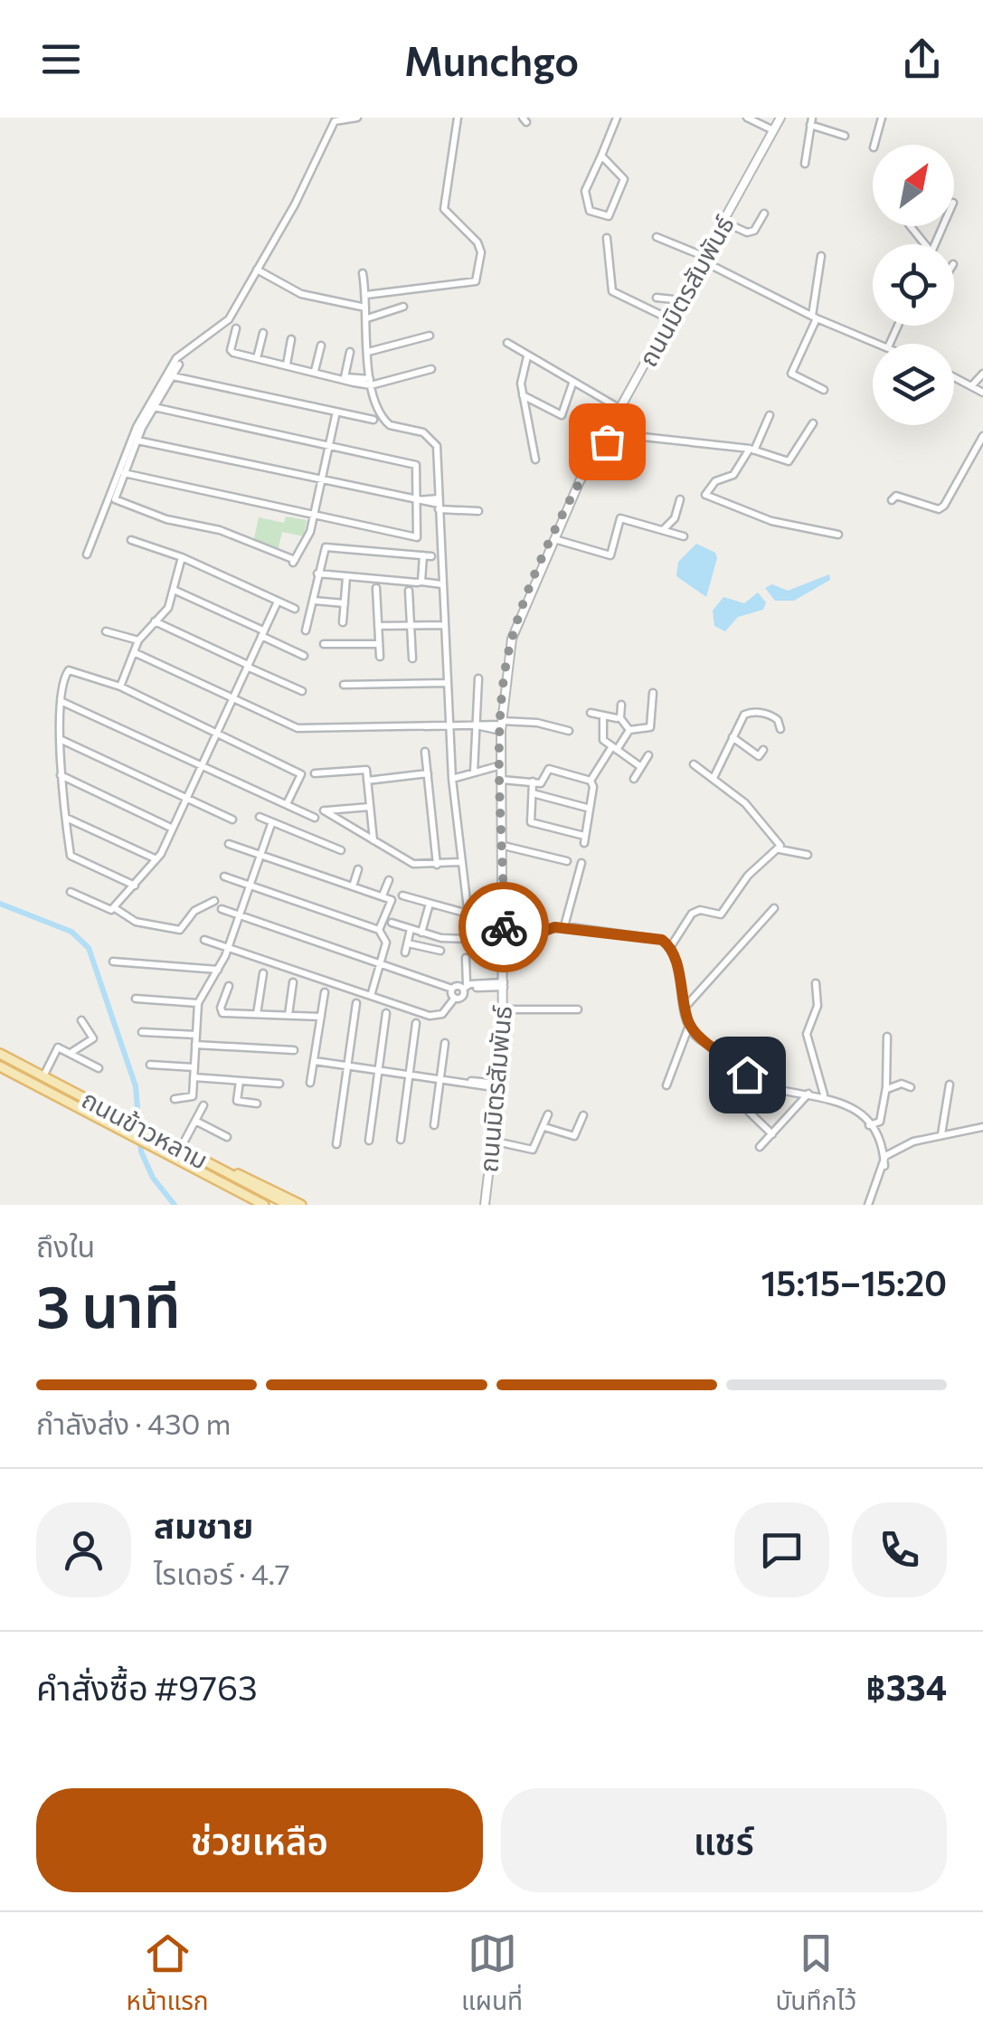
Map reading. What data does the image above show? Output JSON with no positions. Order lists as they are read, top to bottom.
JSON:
{
  "streets": {
    "main road": ["ถนนข้าวหลาม"],
    "street": ["ถนนมิตรสัมพันธ์"]
  },
  "north": "top right",
  "page": {
    "header": "Munchgo",
    "heading": ["3 นาที", "ถึงใน", "15:15–15:20"],
    "panel": [
      "สมชาย",
      "ไรเดอร์ · 4.7",
      "คำสั่งซื้อ #9763",
      "฿334"
    ],
    "bar": "กำลังส่ง · 430 m",
    "buttons": ["ช่วยเหลือ", "แชร์"],
    "tabs": ["หน้าแรก", "แผนที่", "บันทึกไว้"]
  }
}
